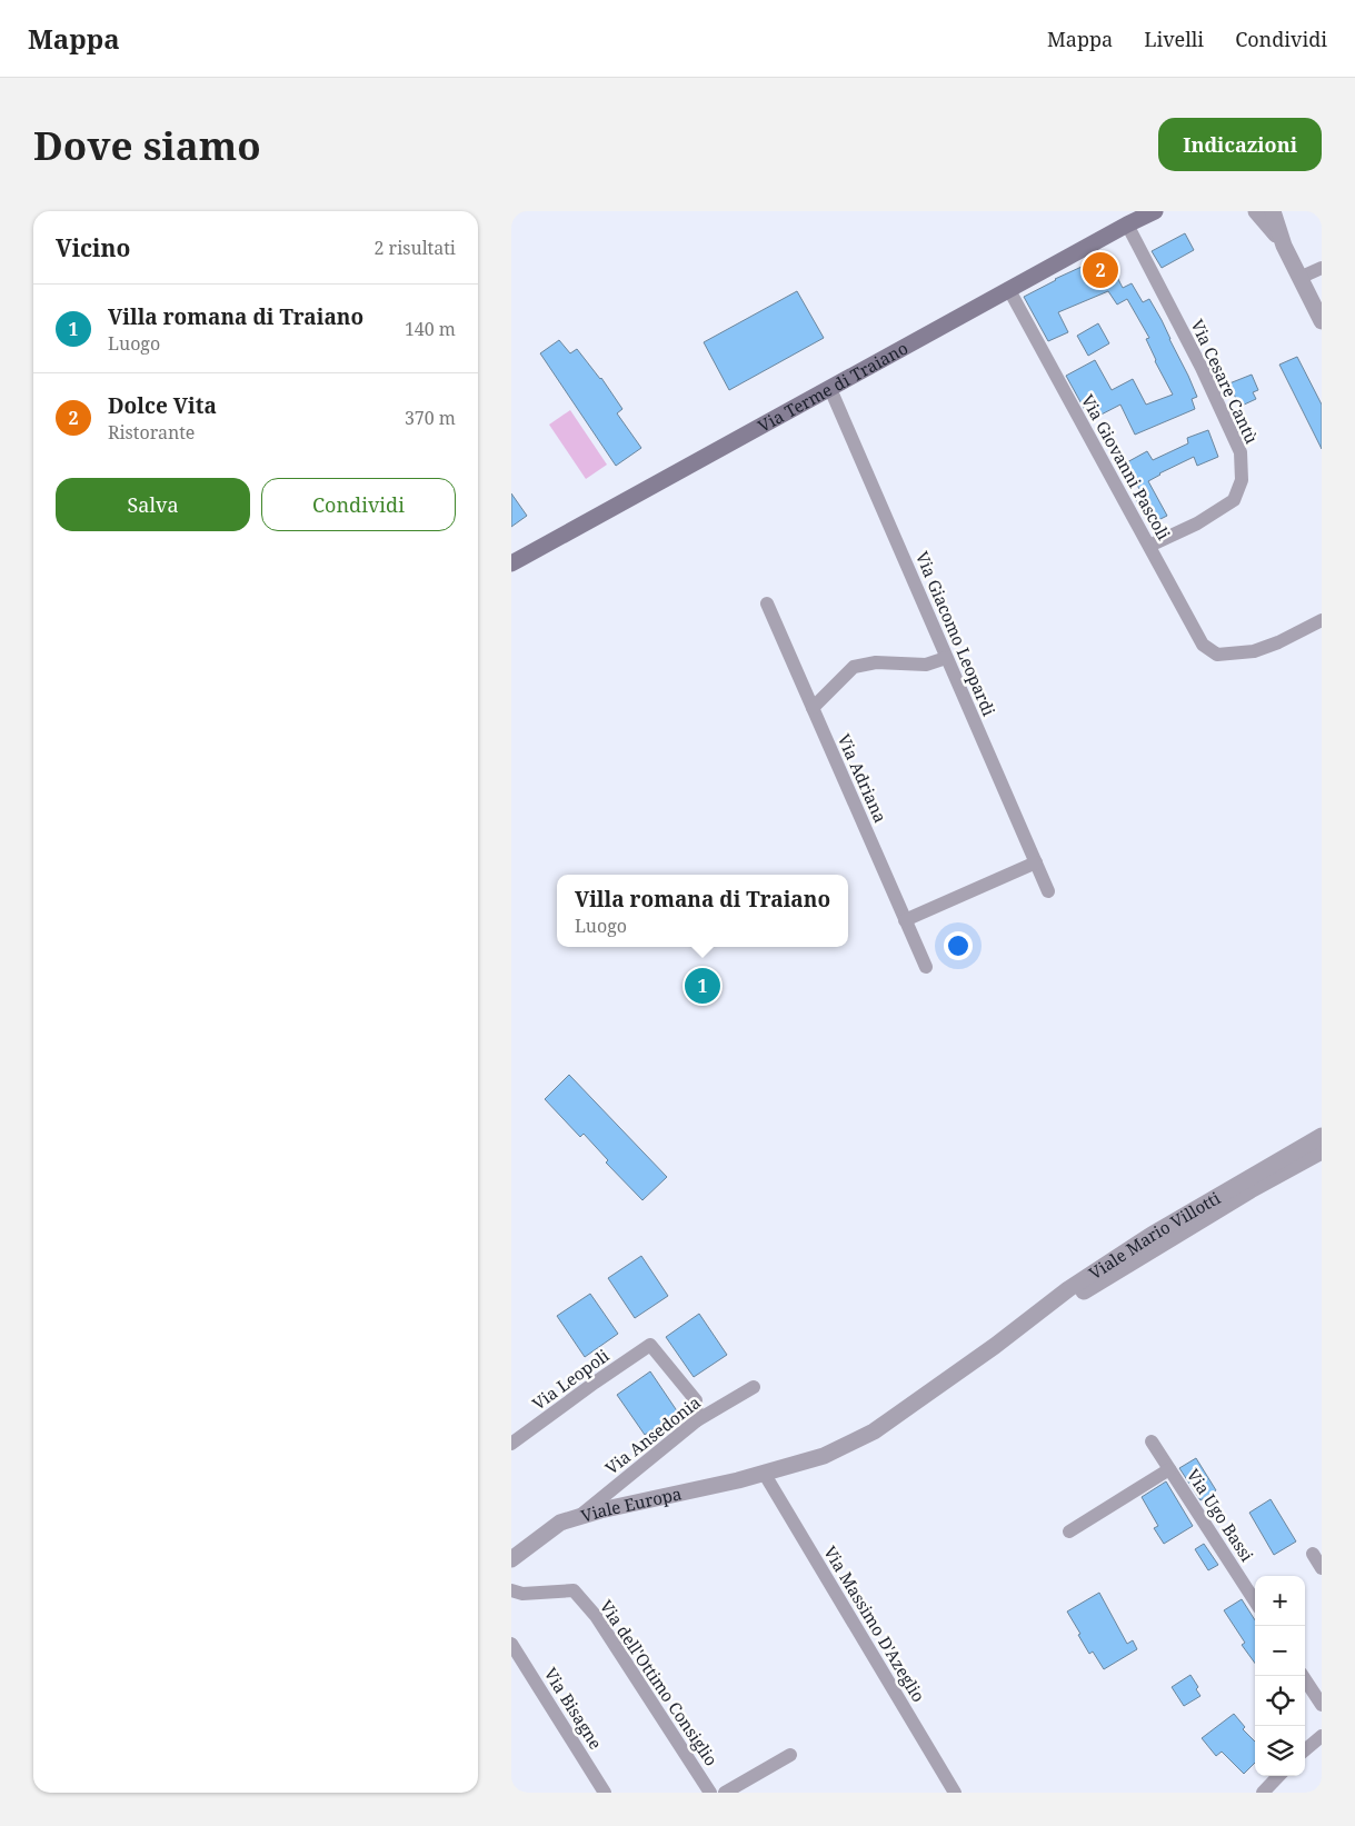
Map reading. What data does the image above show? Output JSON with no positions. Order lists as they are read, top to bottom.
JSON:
{
  "streets": {
    "main road": ["Via Terme di Traiano"],
    "street": [
      "Via Cesare Cantù",
      "Via Giovanni Pascoli",
      "Via Giacomo Leopardi",
      "Via Adriana",
      "Viale Mario Villotti",
      "Via Leopoli",
      "Via Ansedonia",
      "Viale Europa",
      "Via Ugo Bassi",
      "Via Massimo D'Azeglio",
      "Via dell'Ottimo Consiglio",
      "Via Bisagne"
    ]
  },
  "crossings": [
    ["Via Cesare Cantù", "Via Terme di Traiano"],
    ["Via Cesare Cantù", "Via Giovanni Pascoli"],
    ["Via Terme di Traiano", "Via Giovanni Pascoli"],
    ["Via Terme di Traiano", "Via Giacomo Leopardi"],
    ["Viale Mario Villotti", "Viale Europa"],
    ["Viale Mario Villotti", "Via Massimo D'Azeglio"],
    ["Via Leopoli", "Via Ansedonia"],
    ["Via Ansedonia", "Viale Europa"],
    ["Viale Europa", "Via Massimo D'Azeglio"]
  ],
  "page": {
    "header": "Mappa",
    "nav": ["Mappa", "Livelli", "Condividi"],
    "buttons": [
      "Indicazioni",
      ["Salva", "Condividi"]
    ],
    "title": "Dove siamo",
    "heading": ["Vicino", "2 risultati"],
    "pins": ["2", "1"],
    "list": [
      {
        "mark": "1",
        "name": "Villa romana di Traiano",
        "note": "Luogo",
        "value": "140 m"
      },
      {
        "mark": "2",
        "name": "Dolce Vita",
        "note": "Ristorante",
        "value": "370 m"
      }
    ],
    "popup": ["Villa romana di Traiano", "Luogo"],
    "map_buttons": ["+", "−"]
  }
}
